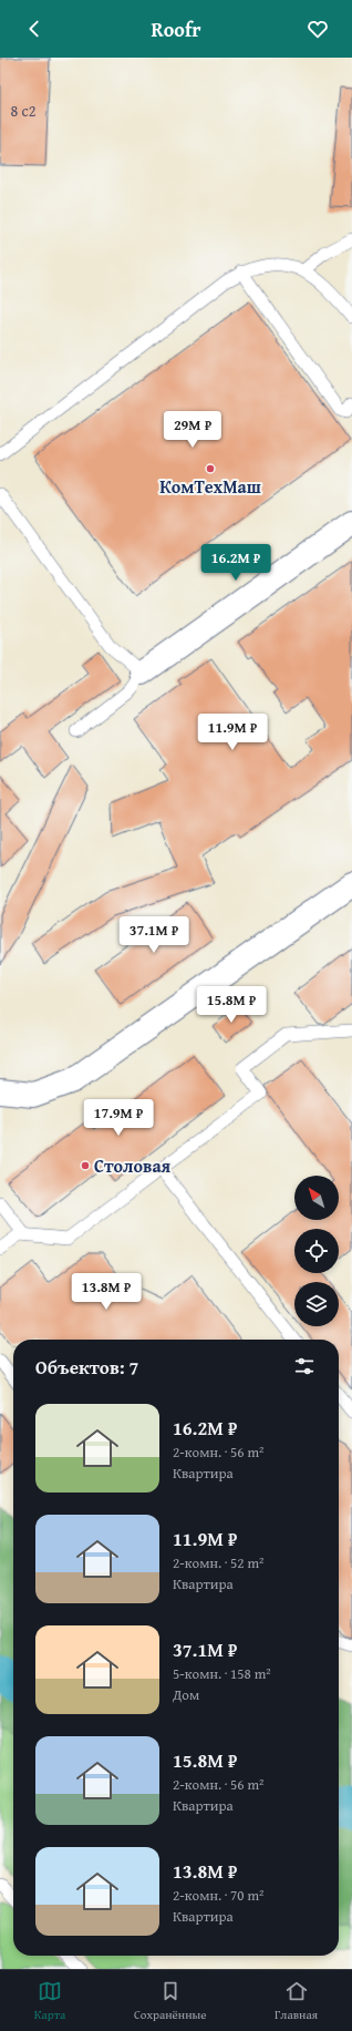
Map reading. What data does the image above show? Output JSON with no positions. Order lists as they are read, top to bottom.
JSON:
{
  "places": ["КомТехМаш", "Столовая"],
  "house_numbers": ["8 с2"],
  "north": "top left",
  "page": {
    "header": "Roofr",
    "price": [
      "29M ₽",
      "16.2M ₽",
      "11.9M ₽",
      "37.1M ₽",
      "15.8M ₽",
      "17.9M ₽",
      "13.8M ₽"
    ],
    "heading": "Объектов: 7",
    "list": [
      {
        "name": "16.2M ₽",
        "note": "2-комн. · 56 m² · Квартира"
      },
      {
        "name": "11.9M ₽",
        "note": "2-комн. · 52 m² · Квартира"
      },
      {
        "name": "37.1M ₽",
        "note": "5-комн. · 158 m² · Дом"
      },
      {
        "name": "15.8M ₽",
        "note": "2-комн. · 56 m² · Квартира"
      },
      {
        "name": "13.8M ₽",
        "note": "2-комн. · 70 m² · Квартира"
      }
    ],
    "tabs": ["Карта", "Сохранённые", "Главная"]
  }
}
